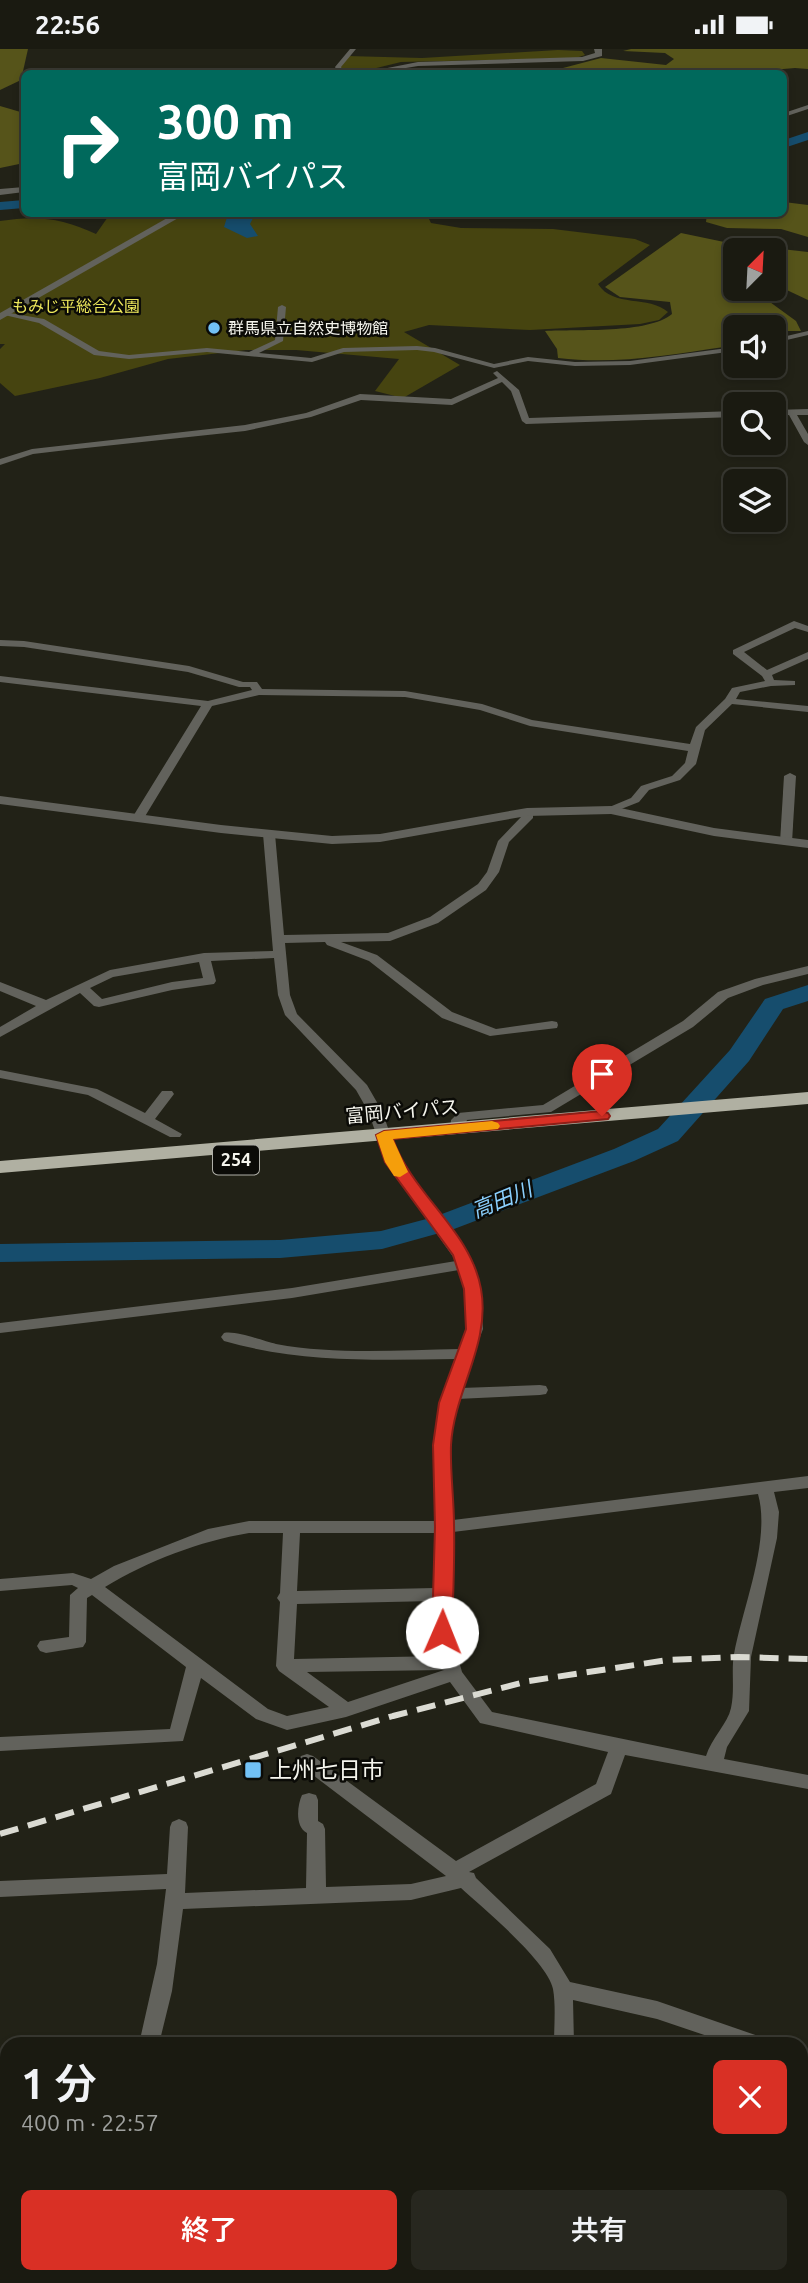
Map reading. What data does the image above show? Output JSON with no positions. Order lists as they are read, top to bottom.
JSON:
{
  "streets": {
    "highway": ["富岡バイパス", "254"]
  },
  "water": ["高田川"],
  "parks": ["もみじ平総合公園"],
  "places": {
    "other": ["群馬県立自然史博物館"],
    "transit": ["上州七日市"]
  },
  "north": "top right",
  "page": {
    "status": "22:56",
    "turn": ["300 m", "富岡バイパス"],
    "heading": ["1 分", "400 m · 22:57"],
    "buttons": ["終了", "共有"]
  }
}
